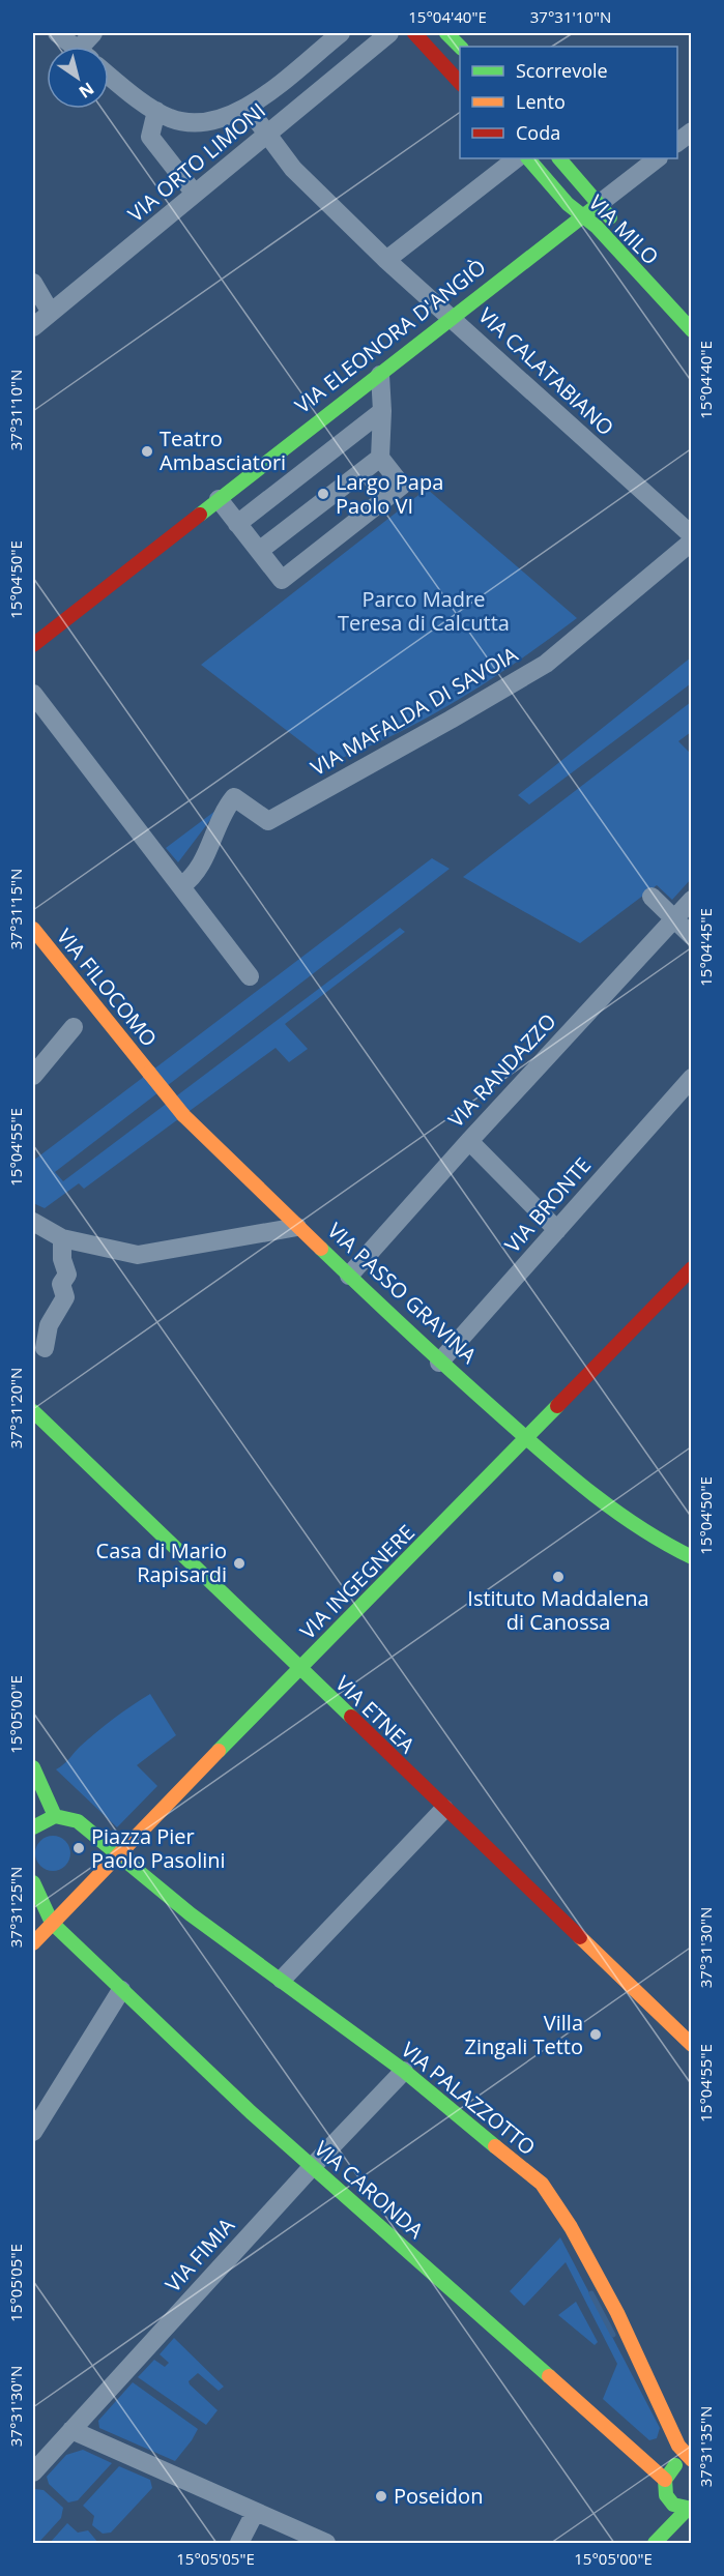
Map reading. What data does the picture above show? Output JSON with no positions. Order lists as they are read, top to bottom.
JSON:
{
  "streets": {
    "main road": [
      "VIA MILO",
      "VIA ELEONORA D'ANGIÒ",
      "VIA FILOCOMO",
      "VIA PASSO GRAVINA",
      "VIA INGEGNERE",
      "VIA ETNEA",
      "VIA PALAZZOTTO",
      "VIA CARONDA"
    ],
    "street": [
      "VIA ORTO LIMONI",
      "VIA CALATABIANO",
      "VIA MAFALDA DI SAVOIA",
      "VIA RANDAZZO",
      "VIA BRONTE",
      "VIA FIMIA"
    ]
  },
  "crossings": [
    ["VIA ORTO LIMONI", "VIA CALATABIANO"],
    ["VIA MILO", "VIA ELEONORA D'ANGIÒ"],
    ["VIA ELEONORA D'ANGIÒ", "VIA CALATABIANO"],
    ["VIA FILOCOMO", "VIA PASSO GRAVINA"],
    ["VIA RANDAZZO", "VIA PASSO GRAVINA"],
    ["VIA BRONTE", "VIA PASSO GRAVINA"],
    ["VIA PASSO GRAVINA", "VIA INGEGNERE"],
    ["VIA INGEGNERE", "VIA ETNEA"],
    ["VIA INGEGNERE", "VIA PALAZZOTTO"],
    ["VIA INGEGNERE", "VIA CARONDA"],
    ["VIA PALAZZOTTO", "VIA FIMIA"],
    ["VIA CARONDA", "VIA FIMIA"]
  ],
  "parks": ["Parco Madre Teresa di Calcutta"],
  "places": [
    "Teatro Ambasciatori",
    "Largo Papa Paolo VI",
    "Casa di Mario Rapisardi",
    "Istituto Maddalena di Canossa",
    "Piazza Pier Paolo Pasolini",
    "Villa Zingali Tetto",
    "Poseidon"
  ],
  "legend": ["Scorrevole", "Lento", "Coda"],
  "north": "bottom right",
  "coordinates": [
    "15°04'40\"E",
    "37°31'10\"N",
    "15°04'50\"E",
    "37°31'15\"N",
    "15°04'45\"E",
    "15°04'55\"E",
    "37°31'20\"N",
    "15°05'00\"E",
    "37°31'25\"N",
    "37°31'30\"N",
    "15°05'05\"E",
    "37°31'35\"N"
  ]
}
